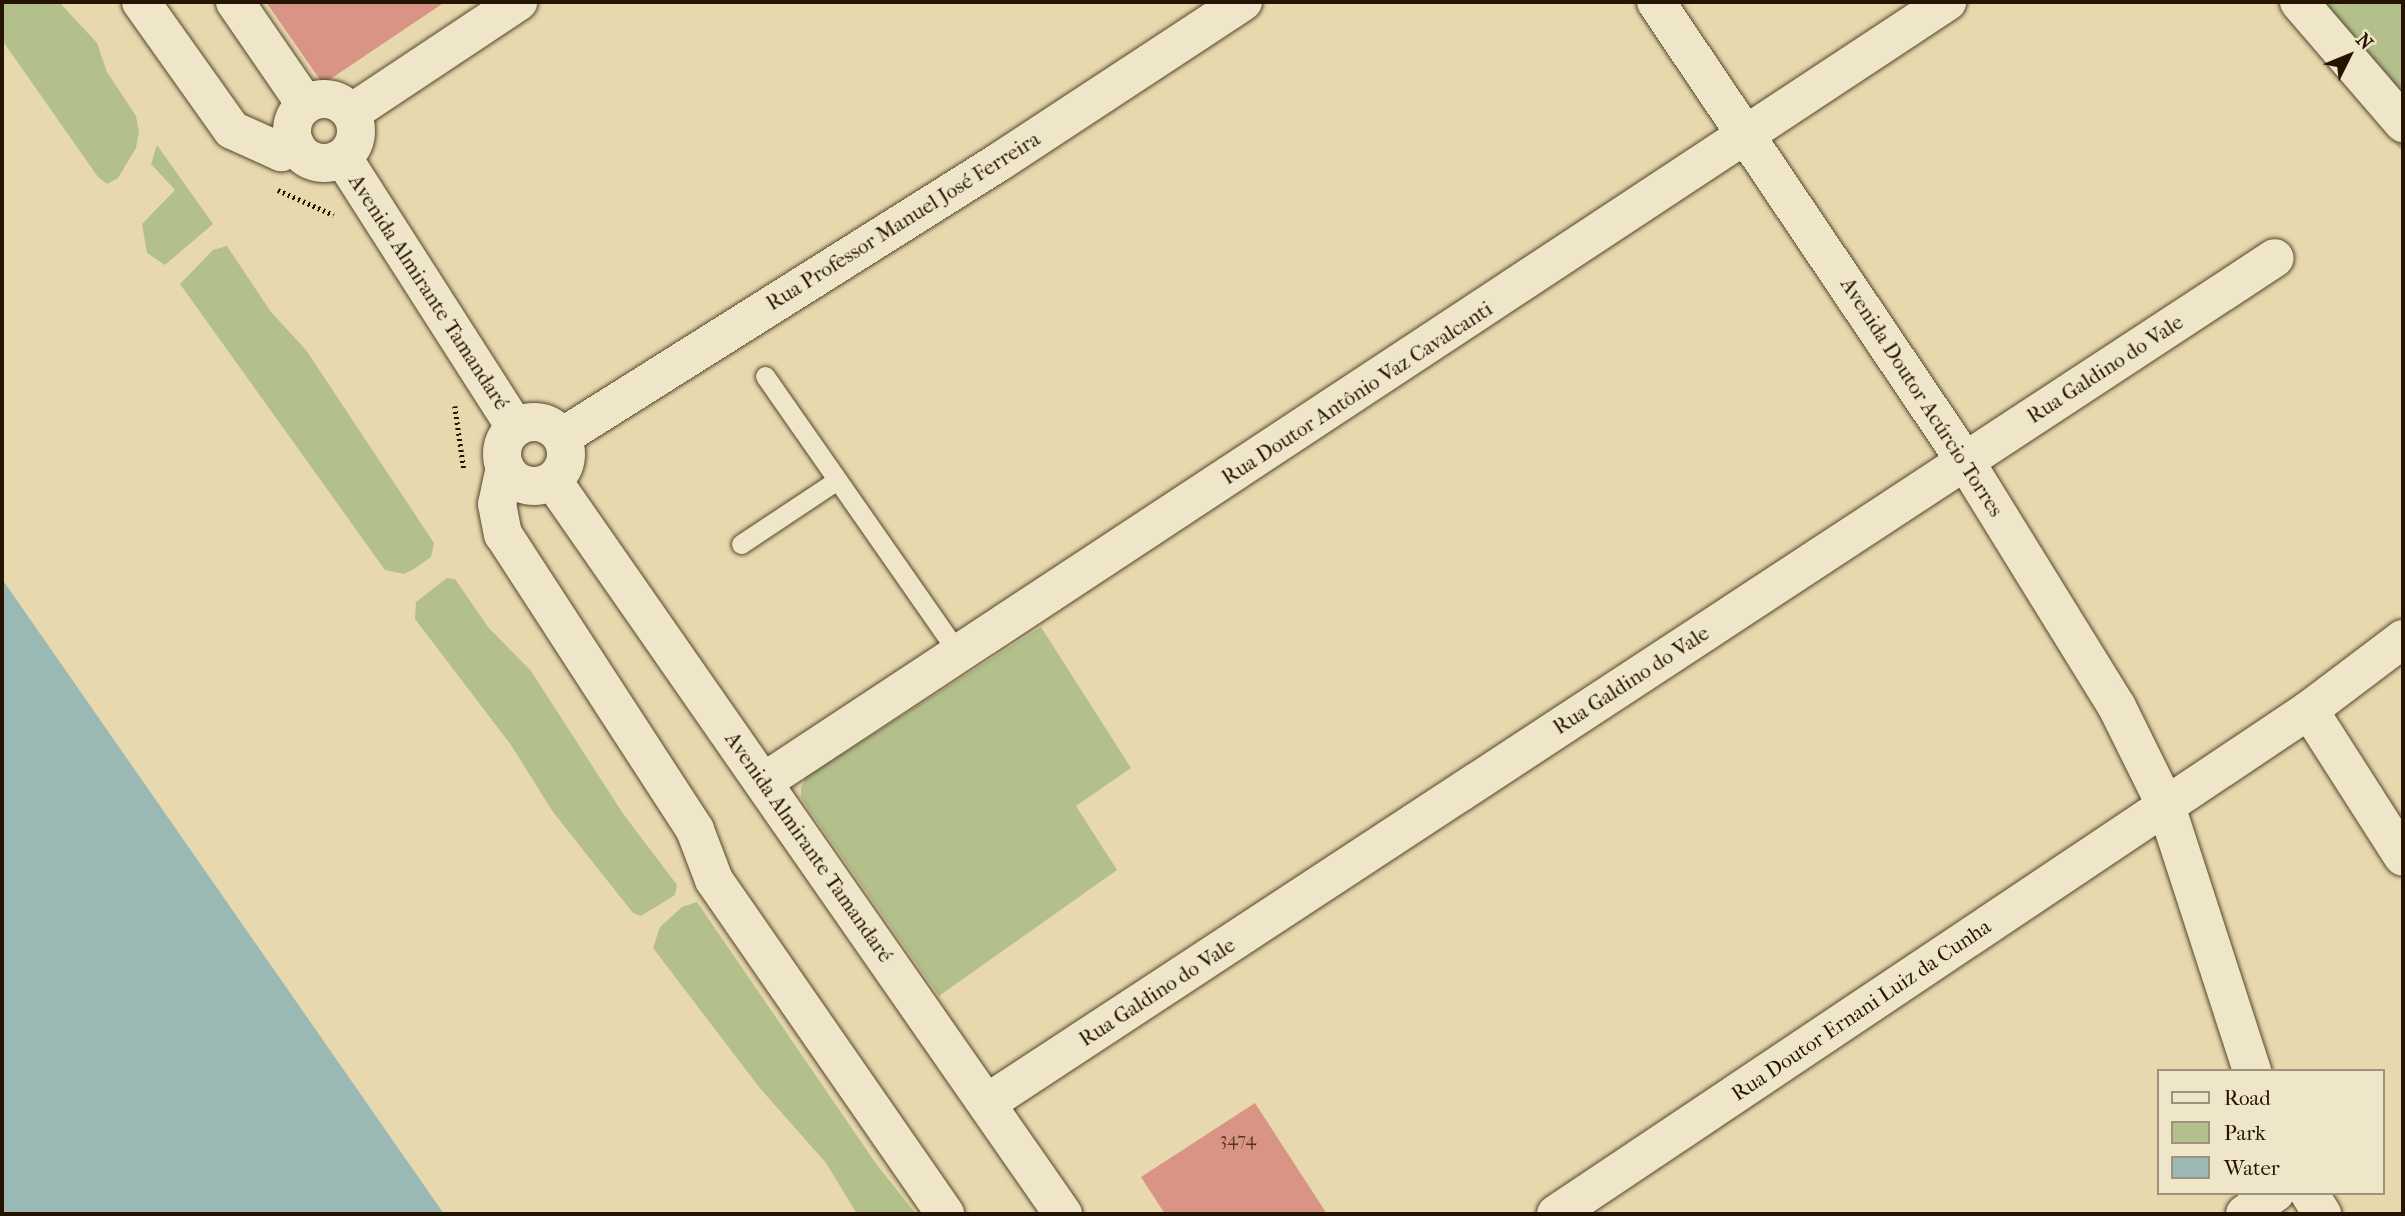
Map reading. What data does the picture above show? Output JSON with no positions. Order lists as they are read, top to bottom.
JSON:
{
  "streets": {
    "street": [
      "Rua Professor Manuel José Ferreira",
      "Avenida Almirante Tamandaré",
      "Rua Galdino do Vale",
      "Rua Doutor Antônio Vaz Cavalcanti",
      "Avenida Doutor Acúrcio Torres",
      "Rua Doutor Ernani Luiz da Cunha"
    ]
  },
  "crossings": [
    ["Rua Professor Manuel José Ferreira", "Avenida Almirante Tamandaré"],
    ["Avenida Almirante Tamandaré", "Rua Galdino do Vale"],
    ["Avenida Almirante Tamandaré", "Rua Doutor Antônio Vaz Cavalcanti"],
    ["Rua Galdino do Vale", "Avenida Doutor Acúrcio Torres"],
    ["Rua Doutor Antônio Vaz Cavalcanti", "Avenida Doutor Acúrcio Torres"],
    ["Avenida Doutor Acúrcio Torres", "Rua Doutor Ernani Luiz da Cunha"]
  ],
  "house_numbers": ["3474"],
  "legend": ["Road", "Park", "Water"],
  "north": "top right"
}
